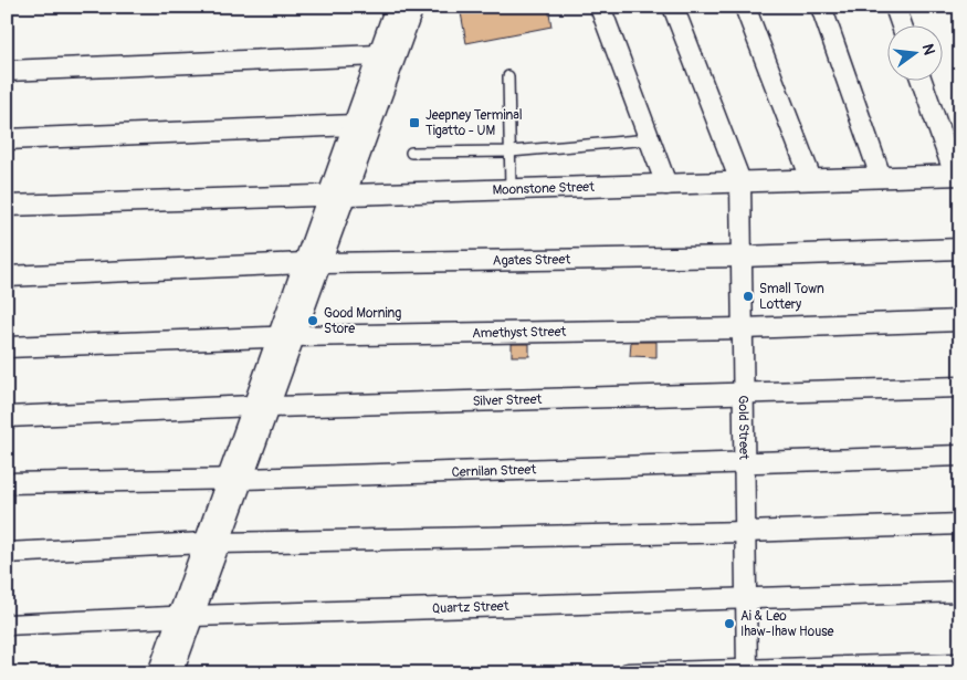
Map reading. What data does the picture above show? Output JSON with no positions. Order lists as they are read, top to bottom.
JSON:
{
  "streets": {
    "street": [
      "Moonstone Street",
      "Agates Street",
      "Amethyst Street",
      "Silver Street",
      "Gold Street",
      "Cernilan Street",
      "Quartz Street"
    ]
  },
  "crossings": [
    ["Moonstone Street", "Gold Street"],
    ["Agates Street", "Gold Street"],
    ["Amethyst Street", "Gold Street"],
    ["Silver Street", "Gold Street"],
    ["Gold Street", "Cernilan Street"],
    ["Gold Street", "Quartz Street"]
  ],
  "places": {
    "transit": ["Jeepney Terminal Tigatto - UM"],
    "other": ["Small Town Lottery", "Good Morning Store", "Ai & Leo Ihaw-Ihaw House"]
  },
  "north": "right"
}
